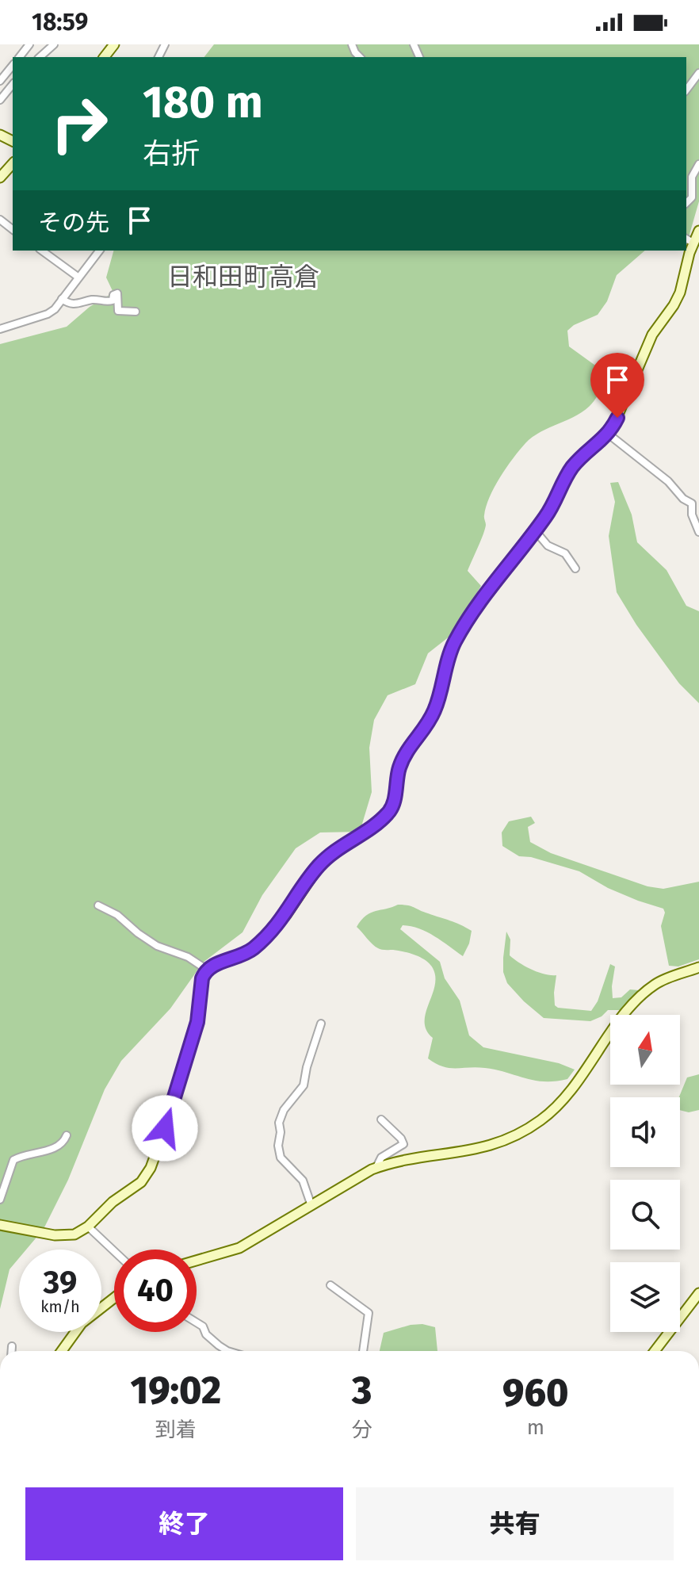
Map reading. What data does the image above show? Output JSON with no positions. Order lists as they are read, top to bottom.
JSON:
{
  "districts": ["日和田町高倉"],
  "north": "top",
  "page": {
    "status": "18:59",
    "turn": ["180 m", "右折"],
    "then": "その先",
    "speed": "39 km/h",
    "limit": "40",
    "eta": [
      "19:02",
      "到着",
      "3",
      "分",
      "960",
      "m"
    ],
    "buttons": ["終了", "共有"]
  }
}
